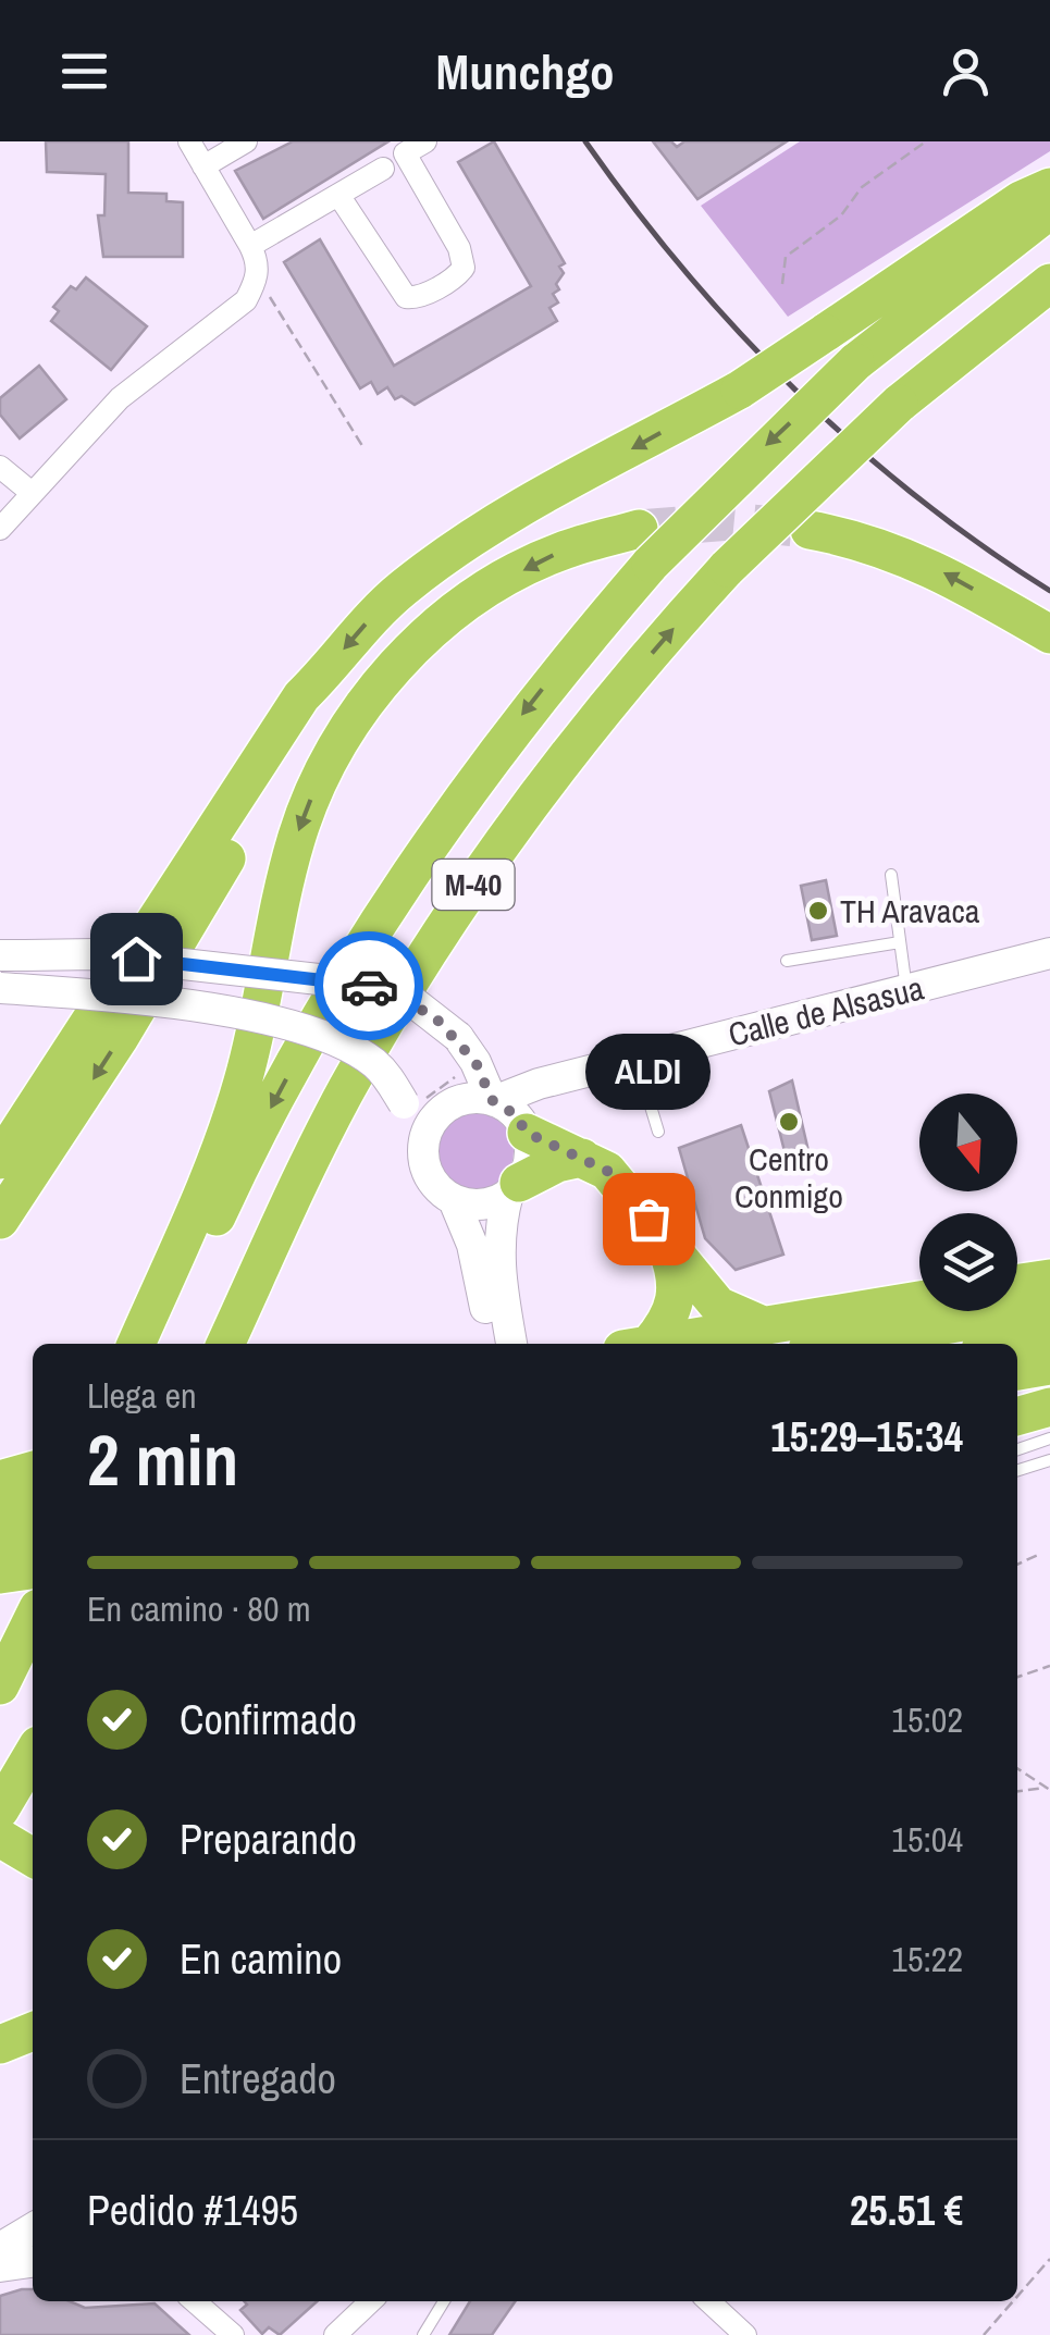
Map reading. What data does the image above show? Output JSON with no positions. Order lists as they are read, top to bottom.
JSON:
{
  "streets": {
    "highway": ["M-40"],
    "main road": ["Calle de Alsasua"]
  },
  "places": ["TH Aravaca", "Centro Conmigo", "ALDI"],
  "north": "bottom",
  "page": {
    "header": "Munchgo",
    "bubble": "ALDI",
    "heading": ["2 min", "Llega en", "15:29–15:34"],
    "panel": ["Pedido #1495", "25.51 €"],
    "bar": "En camino · 80 m",
    "list": [
      ["Confirmado", "15:02"],
      ["Preparando", "15:04"],
      ["En camino", "15:22"],
      "Entregado"
    ]
  }
}
